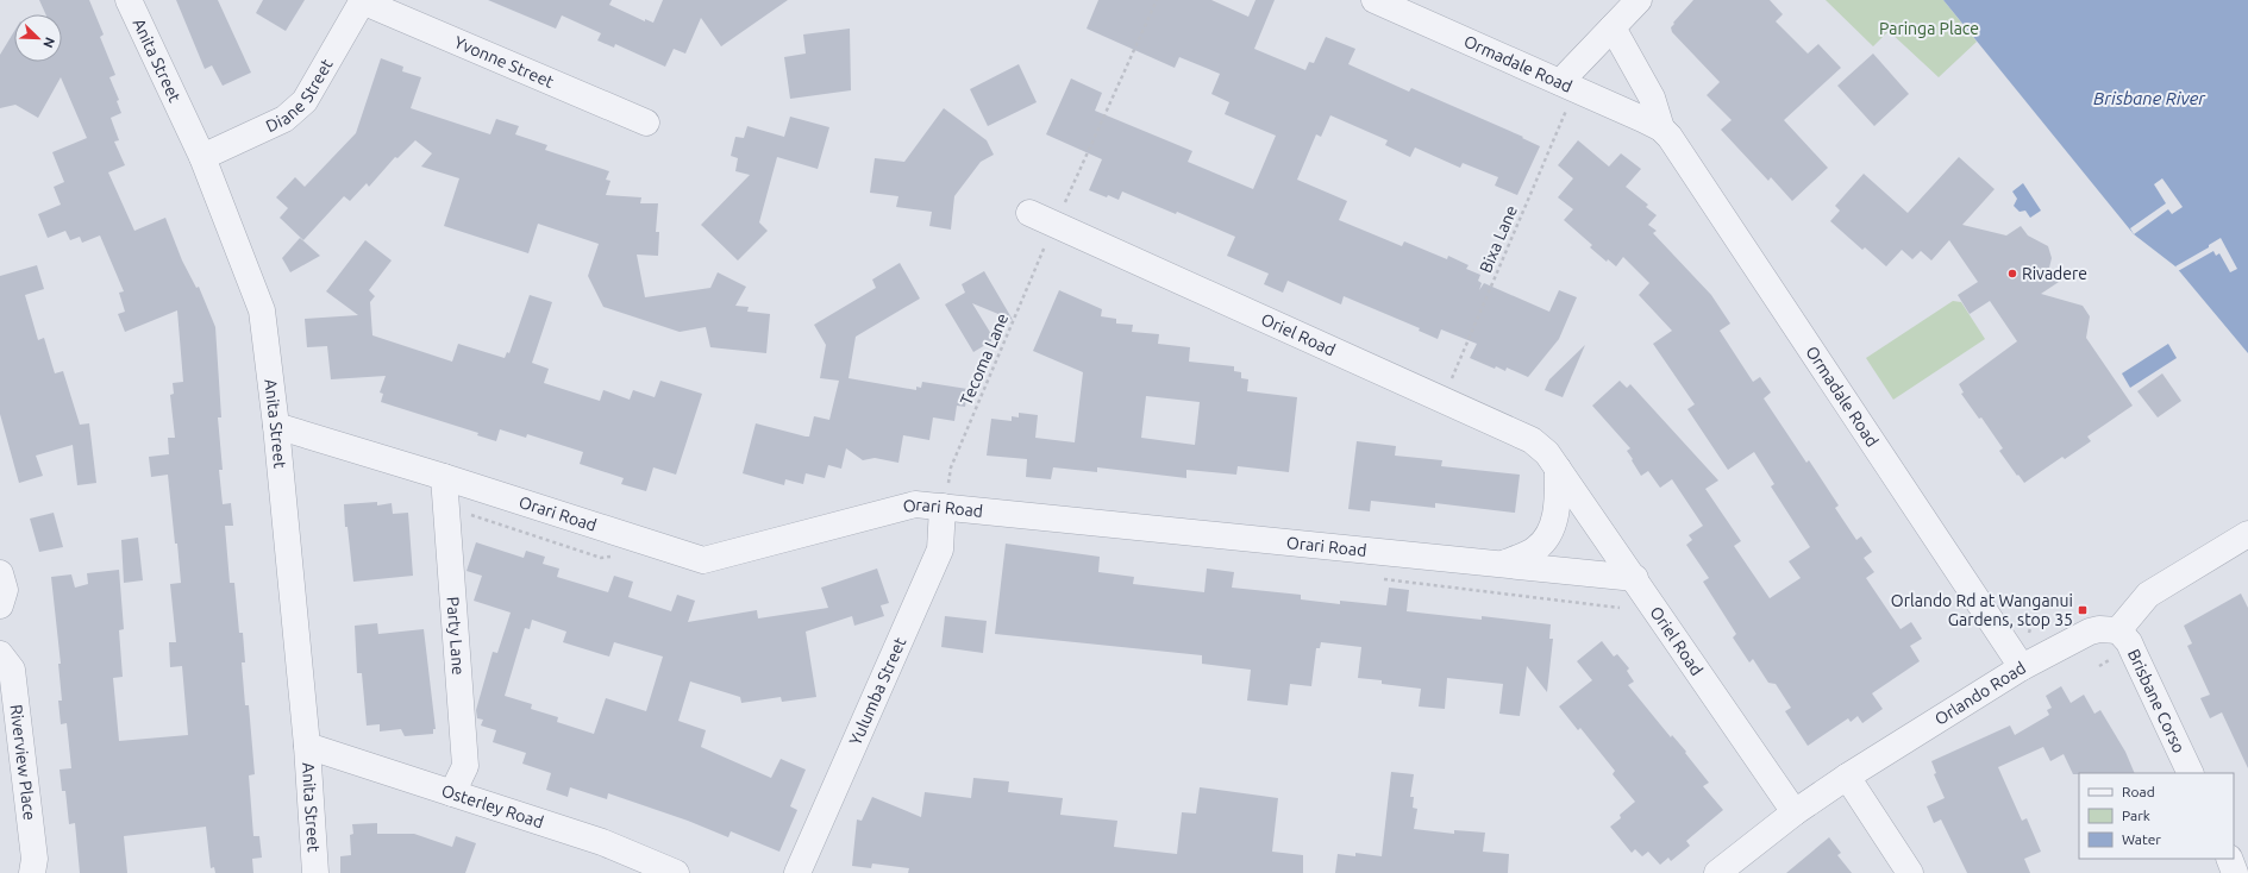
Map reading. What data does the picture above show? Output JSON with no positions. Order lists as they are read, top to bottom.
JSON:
{
  "streets": {
    "street": [
      "Anita Street",
      "Yvonne Street",
      "Ormadale Road",
      "Diane Street",
      "Oriel Road",
      "Orari Road",
      "Party Lane",
      "Yulumba Street",
      "Orlando Road",
      "Brisbane Corso",
      "Riverview Place",
      "Osterley Road"
    ],
    "path": ["Bixa Lane", "Tecoma Lane"]
  },
  "crossings": [
    ["Anita Street", "Diane Street"],
    ["Anita Street", "Orari Road"],
    ["Anita Street", "Osterley Road"],
    ["Yvonne Street", "Diane Street"],
    ["Ormadale Road", "Orlando Road"],
    ["Oriel Road", "Orari Road"],
    ["Oriel Road", "Orlando Road"],
    ["Tecoma Lane", "Orari Road"],
    ["Tecoma Lane", "Yulumba Street"],
    ["Orari Road", "Party Lane"],
    ["Orari Road", "Yulumba Street"],
    ["Party Lane", "Osterley Road"],
    ["Orlando Road", "Brisbane Corso"]
  ],
  "water": ["Brisbane River"],
  "parks": ["Paringa Place"],
  "places": {
    "other": ["Rivadere"],
    "transit": ["Orlando Rd at Wanganui Gardens, stop 35"]
  },
  "legend": ["Road", "Park", "Water"],
  "north": "bottom right"
}
